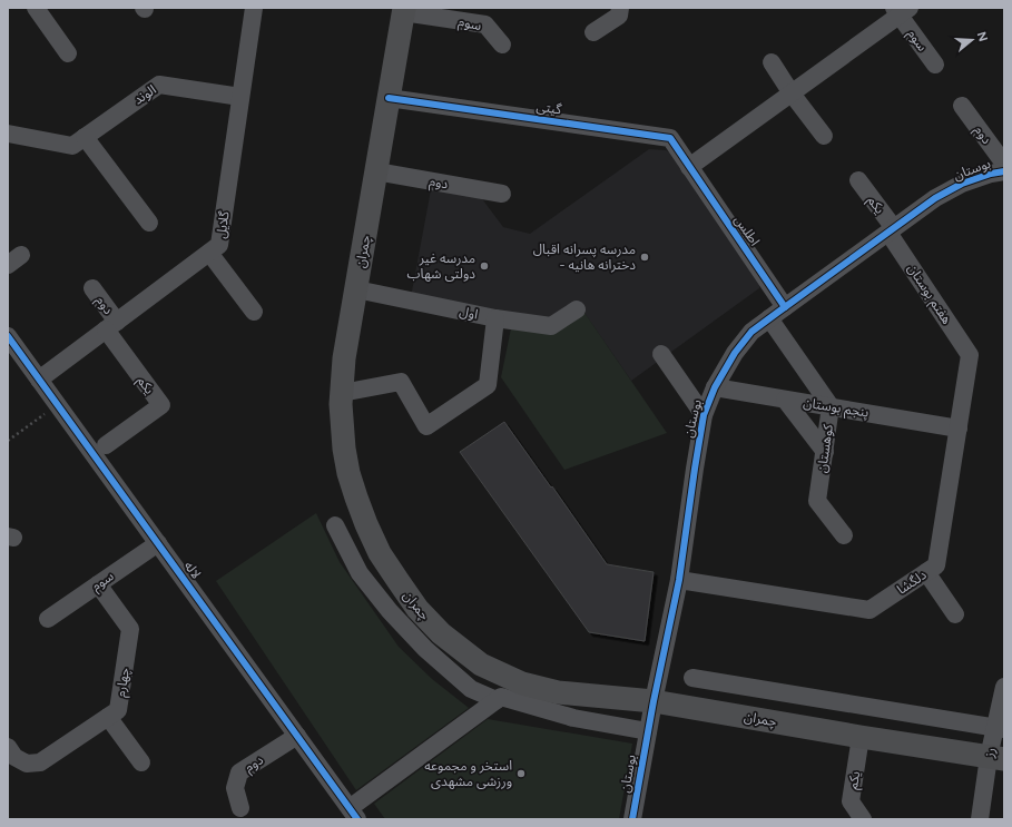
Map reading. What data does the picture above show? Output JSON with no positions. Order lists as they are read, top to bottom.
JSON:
{
  "streets": {
    "main road": ["چمران"],
    "street": [
      "سوم",
      "الوند",
      "گیتی",
      "دوم",
      "بوستان",
      "یکم",
      "گلایل",
      "اطلس",
      "هفتم بوستان",
      "اول",
      "پنجم بوستان",
      "کوهستان",
      "لاله",
      "دلگشا",
      "چهارم",
      "رز"
    ]
  },
  "crossings": [
    ["سوم", "چمران"],
    ["سوم", "لاله"],
    ["سوم", "چهارم"],
    ["الوند", "گلایل"],
    ["گیتی", "اطلس"],
    ["گیتی", "چمران"],
    ["دوم", "یکم"],
    ["دوم", "گلایل"],
    ["دوم", "چمران"],
    ["دوم", "لاله"],
    ["بوستان", "یکم"],
    ["بوستان", "اطلس"],
    ["بوستان", "چمران"],
    ["بوستان", "هفتم بوستان"],
    ["بوستان", "پنجم بوستان"],
    ["بوستان", "کوهستان"],
    ["بوستان", "دلگشا"],
    ["یکم", "گلایل"],
    ["یکم", "چمران"],
    ["یکم", "هفتم بوستان"],
    ["گلایل", "لاله"],
    ["چمران", "اول"],
    ["چمران", "رز"],
    ["هفتم بوستان", "دلگشا"],
    ["پنجم بوستان", "کوهستان"],
    ["پنجم بوستان", "دلگشا"]
  ],
  "places": ["مدرسه پسرانه اقبال - دخترانه هانیه", "مدرسه غیر دولتی شهاب", "استخر و مجموعه ورزشی مشهدی"],
  "north": "right"
}
